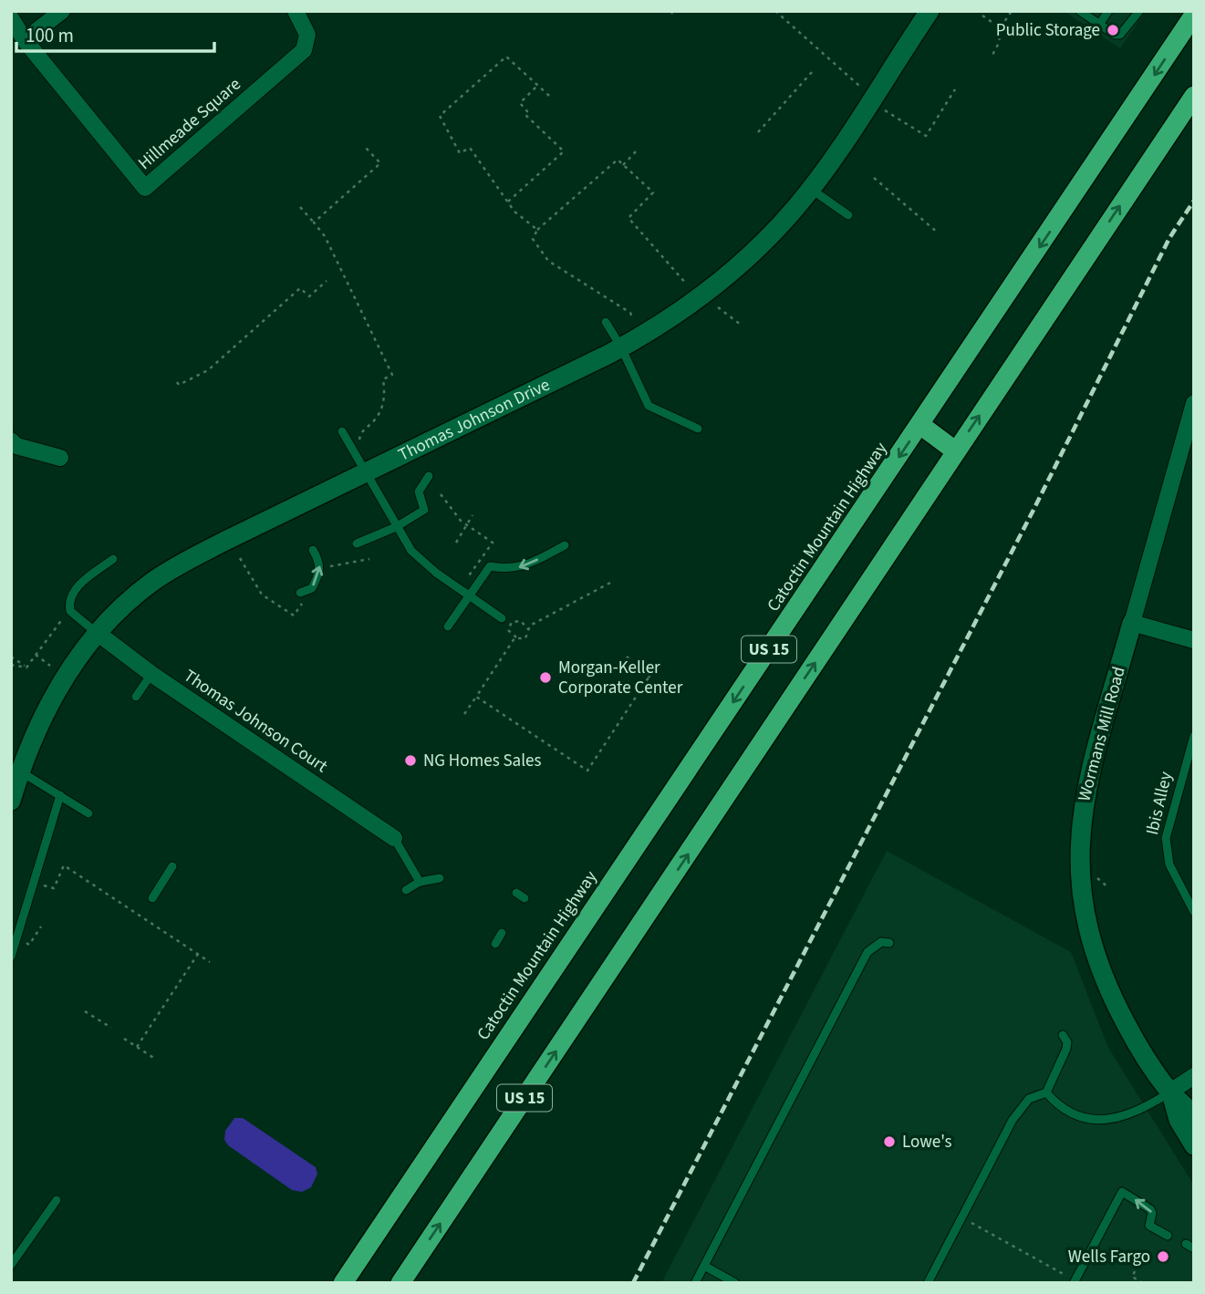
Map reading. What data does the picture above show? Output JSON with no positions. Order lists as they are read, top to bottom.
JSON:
{
  "streets": {
    "highway": ["Catoctin Mountain Highway", "US 15"],
    "street": [
      "Hillmeade Square",
      "Thomas Johnson Drive",
      "Thomas Johnson Court",
      "Wormans Mill Road"
    ],
    "lane": ["Ibis Alley"]
  },
  "crossings": [
    ["Thomas Johnson Drive", "Thomas Johnson Court"]
  ],
  "places": [
    "Public Storage",
    "Morgan-Keller Corporate Center",
    "NG Homes Sales",
    "Lowe's",
    "Wells Fargo"
  ],
  "scale_bar": "100 m"
}
